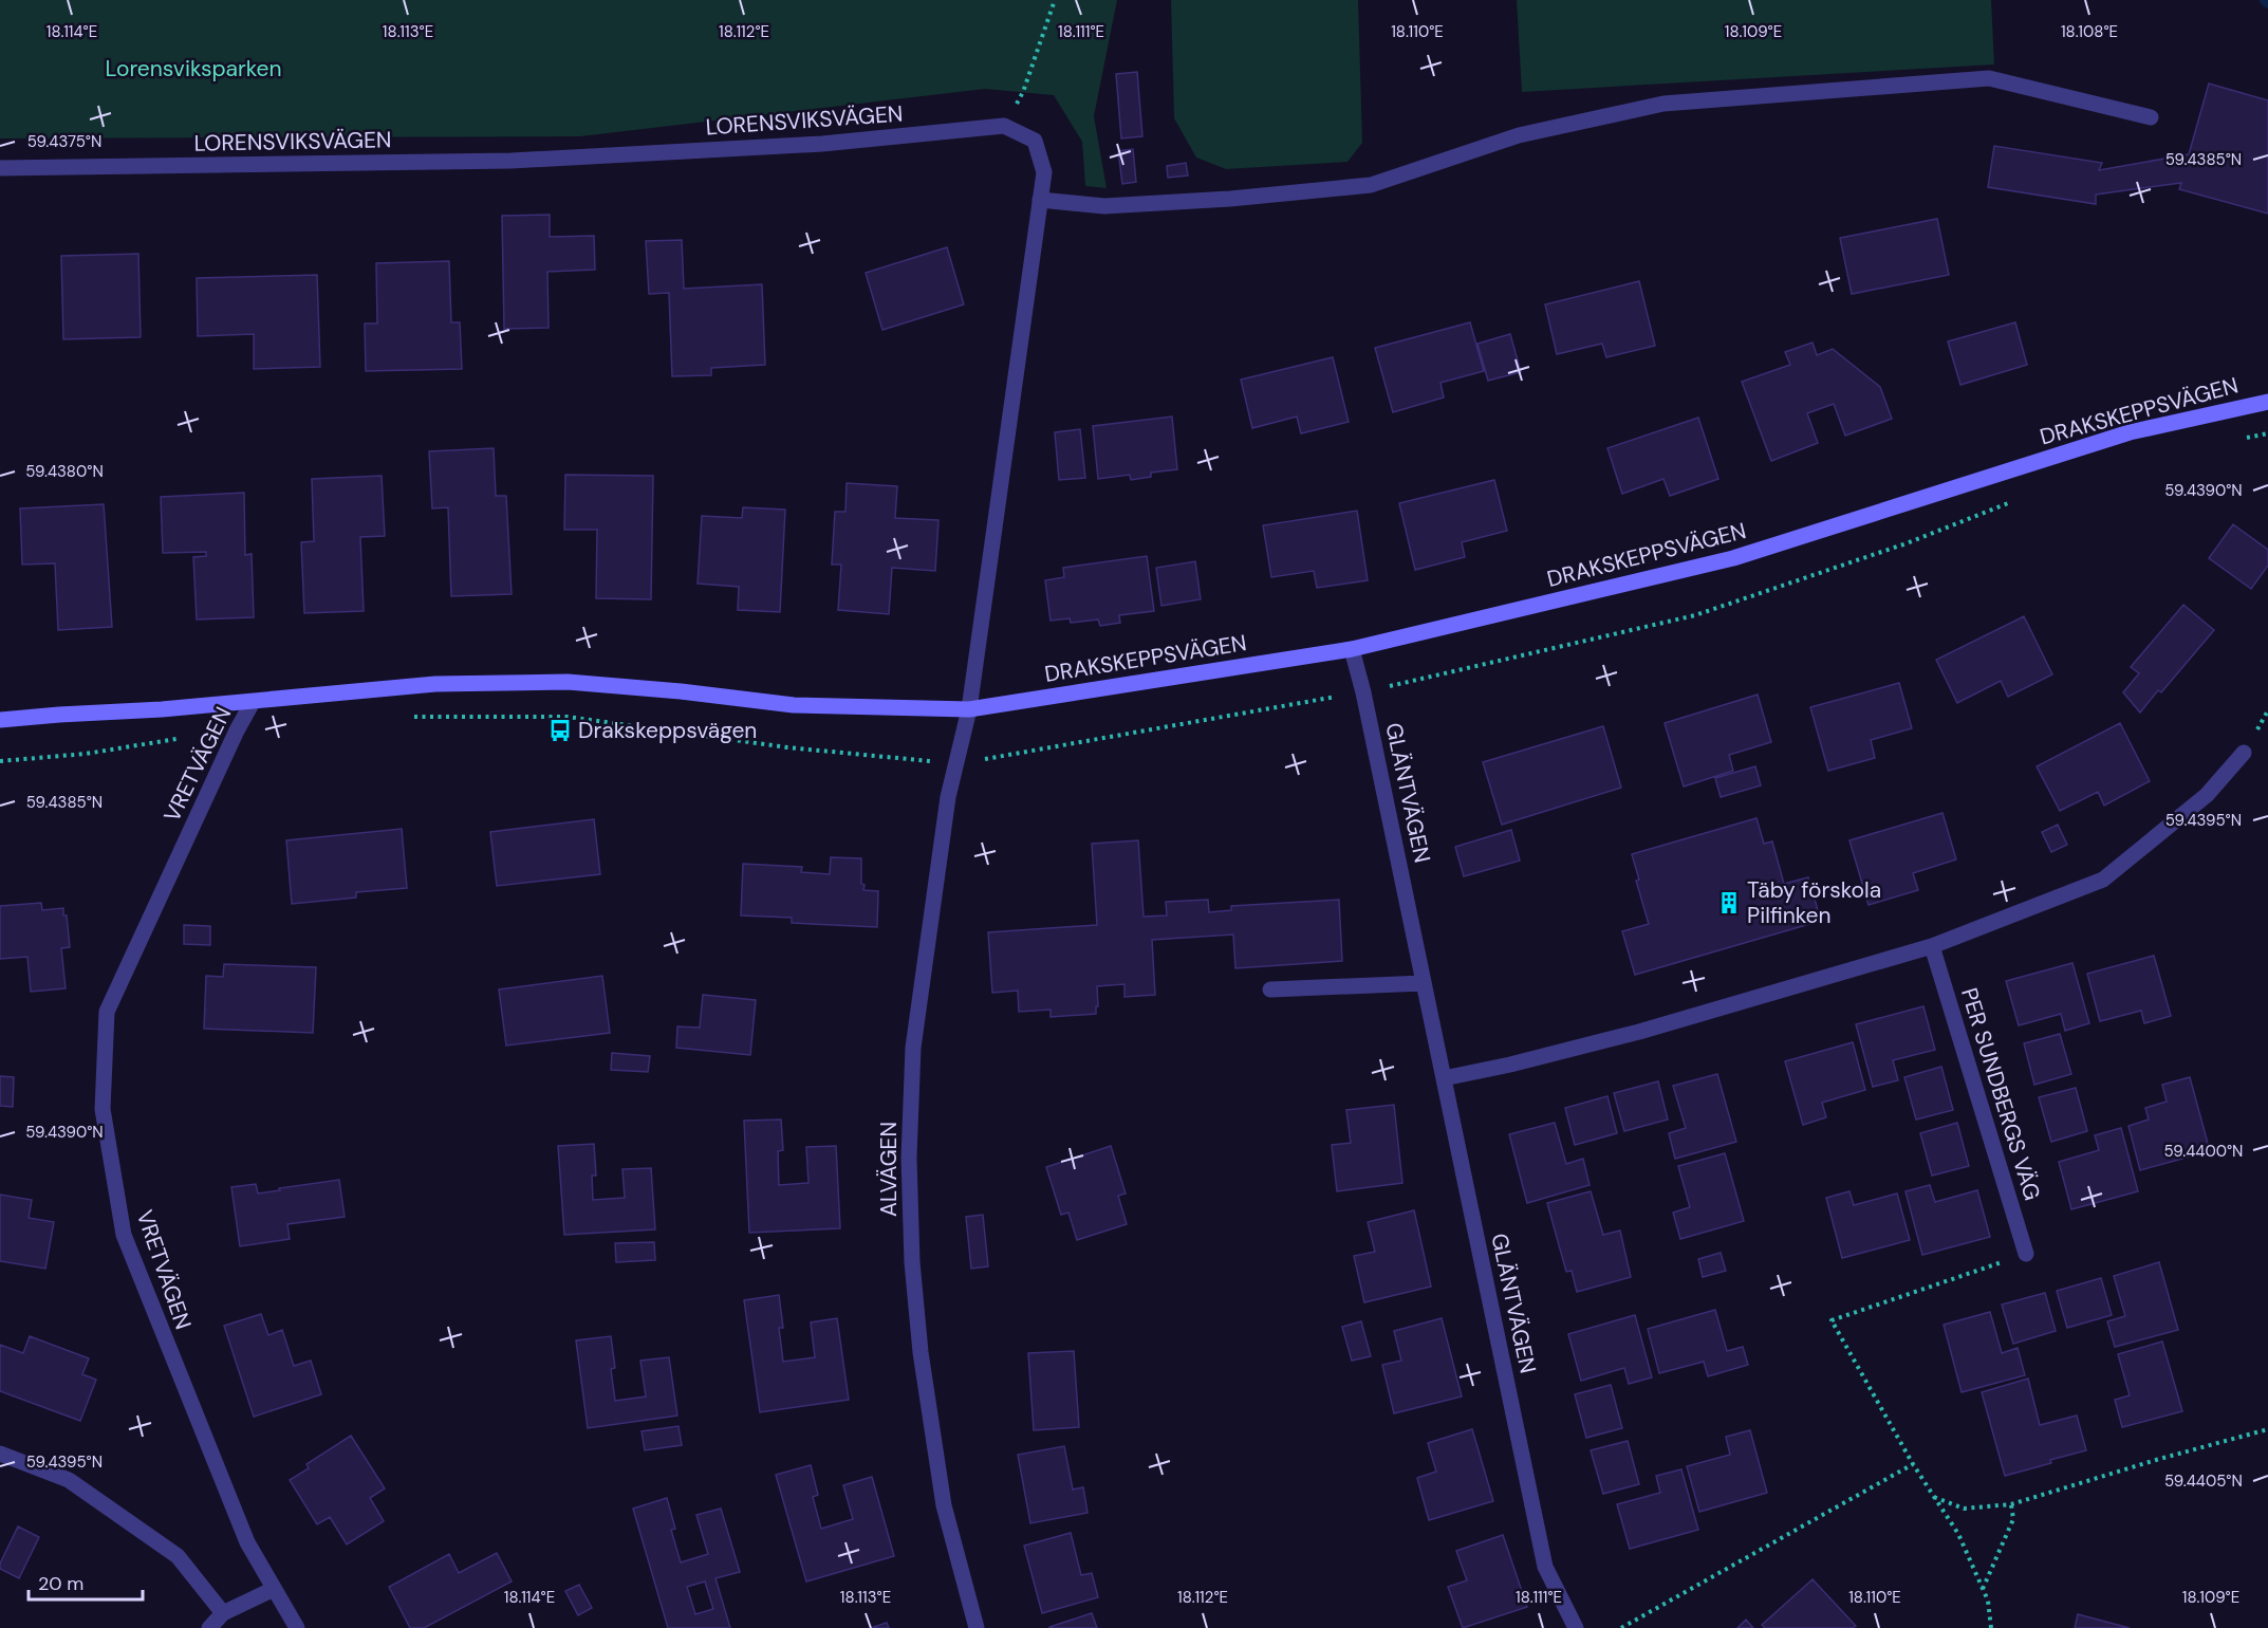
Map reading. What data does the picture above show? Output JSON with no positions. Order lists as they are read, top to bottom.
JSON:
{
  "streets": {
    "street": [
      "LORENSVIKSVÄGEN",
      "DRAKSKEPPSVÄGEN",
      "VRETVÄGEN",
      "GLÄNTVÄGEN",
      "PER SUNDBERGS VÄG",
      "ALVÄGEN"
    ]
  },
  "crossings": [
    ["DRAKSKEPPSVÄGEN", "VRETVÄGEN"],
    ["DRAKSKEPPSVÄGEN", "GLÄNTVÄGEN"],
    ["DRAKSKEPPSVÄGEN", "ALVÄGEN"]
  ],
  "parks": ["Lorensviksparken"],
  "places": {
    "bus stop": ["Drakskeppsvägen"],
    "building": ["Täby förskola Pilfinken"]
  },
  "scale_bar": "20 m",
  "coordinates": [
    "18.114°E",
    "18.113°E",
    "18.112°E",
    "18.111°E",
    "18.110°E",
    "18.109°E",
    "18.108°E",
    "59.4375°N",
    "59.4385°N",
    "59.4380°N",
    "59.4390°N",
    "59.4395°N",
    "59.4400°N",
    "59.4405°N"
  ]
}
